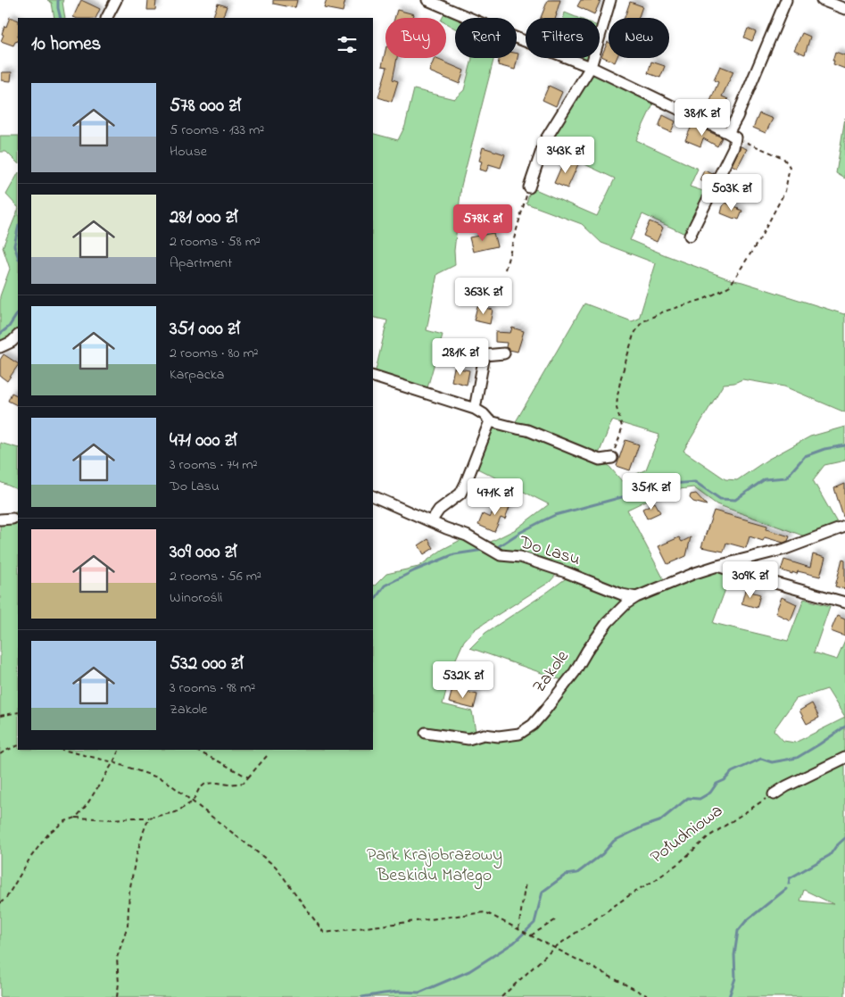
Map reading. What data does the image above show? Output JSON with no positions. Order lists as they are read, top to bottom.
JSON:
{
  "streets": {
    "street": ["Do Lasu", "Zakole"],
    "path": ["Południowa"]
  },
  "crossings": [
    ["Do Lasu", "Zakole"]
  ],
  "parks": ["Park Krajobrazowy Beskidu Małego"],
  "page": {
    "chip": [
      "Buy",
      "Rent",
      "Filters",
      "New"
    ],
    "heading": "10 homes",
    "list": [
      {
        "name": "578 000 zł",
        "note": "5 rooms · 133 m² · House"
      },
      {
        "name": "281 000 zł",
        "note": "2 rooms · 58 m² · Apartment"
      },
      {
        "name": "351 000 zł",
        "note": "2 rooms · 80 m² · Karpacka"
      },
      {
        "name": "471 000 zł",
        "note": "3 rooms · 74 m² · Do Lasu"
      },
      {
        "name": "309 000 zł",
        "note": "2 rooms · 56 m² · Winorośli"
      },
      {
        "name": "532 000 zł",
        "note": "3 rooms · 98 m² · Zakole"
      }
    ],
    "price": [
      "381K zł",
      "343K zł",
      "503K zł",
      "578K zł",
      "363K zł",
      "281K zł",
      "351K zł",
      "471K zł",
      "309K zł",
      "532K zł"
    ]
  }
}
